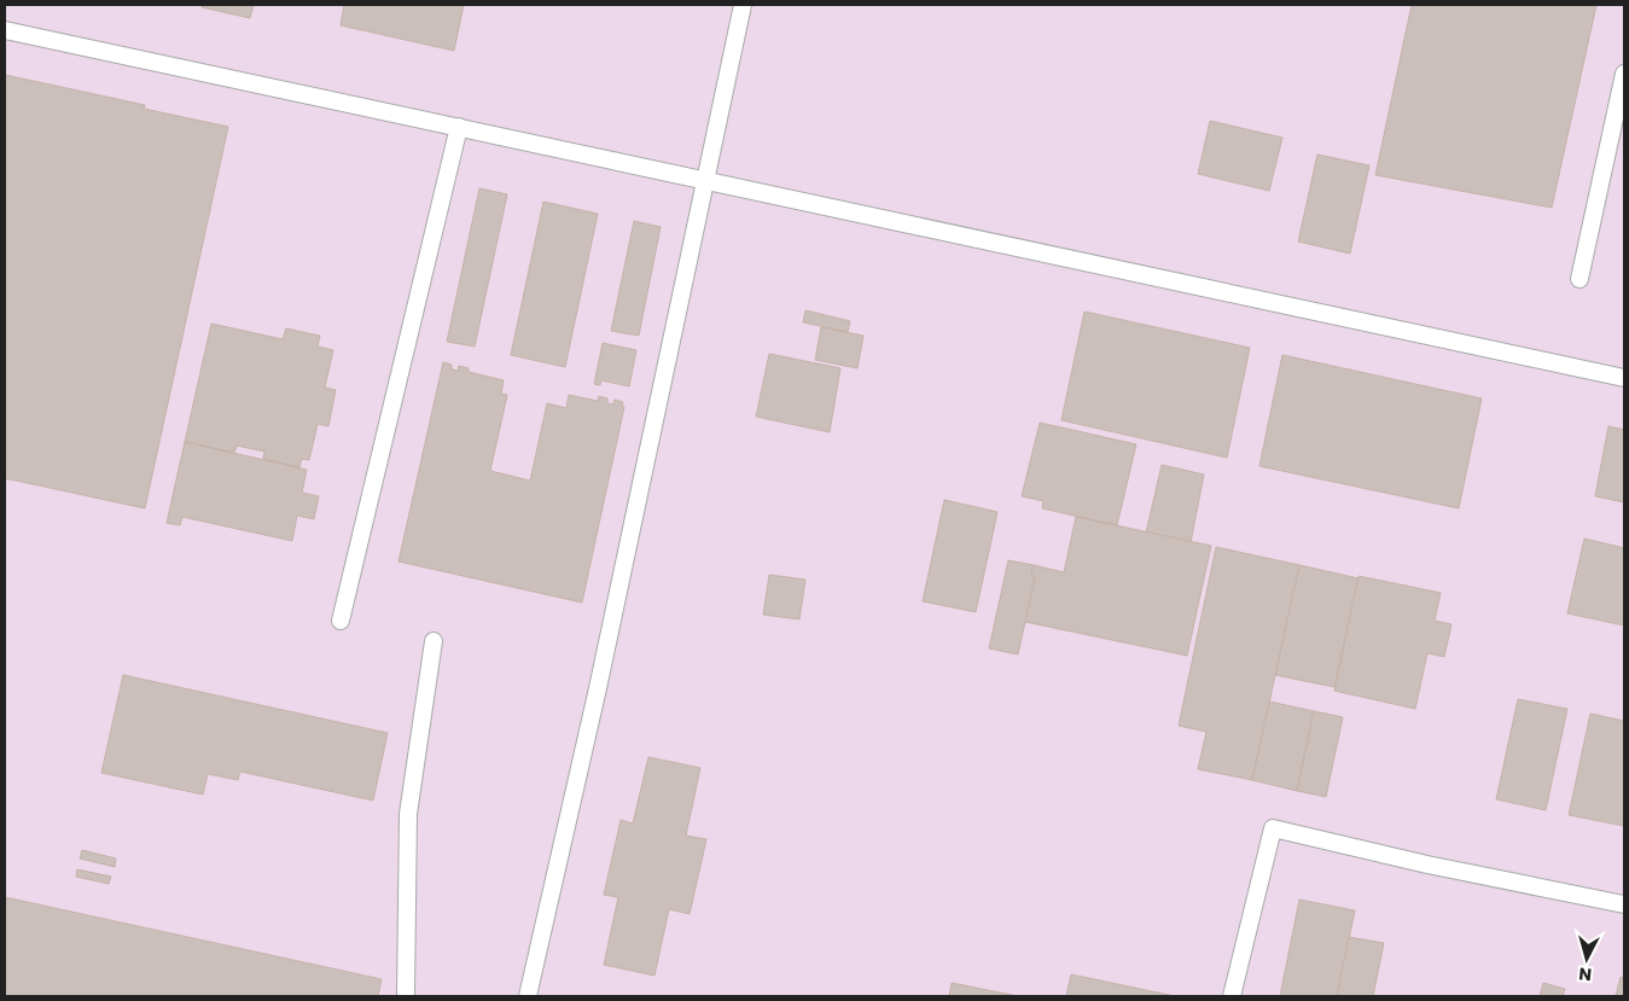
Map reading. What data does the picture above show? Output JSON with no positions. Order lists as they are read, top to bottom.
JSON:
{
  "north": "bottom"
}
